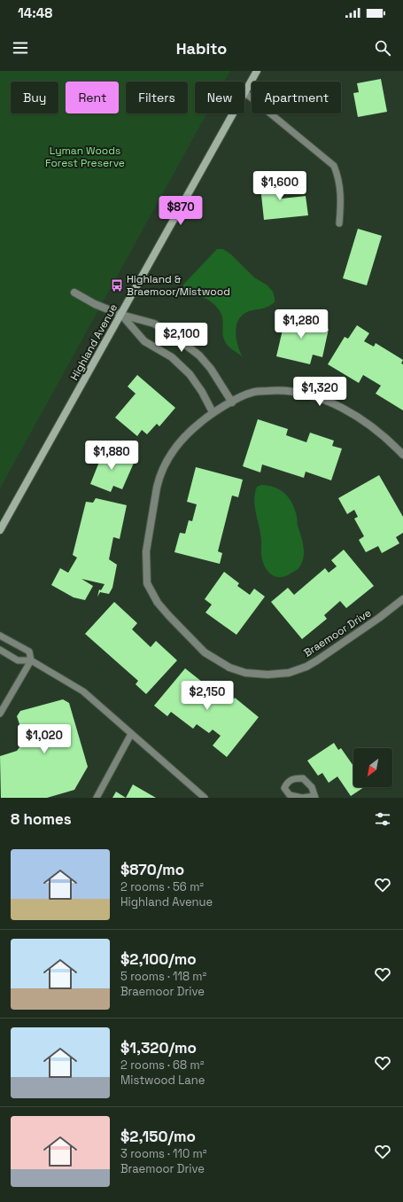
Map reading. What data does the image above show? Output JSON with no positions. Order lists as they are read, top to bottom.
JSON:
{
  "streets": {
    "main road": ["Highland Avenue"],
    "street": ["Braemoor Drive"]
  },
  "parks": ["Lyman Woods Forest Preserve"],
  "places": {
    "bus stop": ["Highland & Braemoor/Mistwood"]
  },
  "north": "bottom left",
  "page": {
    "status": "14:48",
    "header": "Habito",
    "chip": [
      "Buy",
      "Rent",
      "Filters",
      "New",
      "Apartment"
    ],
    "price": [
      "$1,600",
      "$870",
      "$1,280",
      "$2,100",
      "$1,320",
      "$1,880",
      "$2,150",
      "$1,020"
    ],
    "heading": "8 homes",
    "list": [
      {
        "name": "$870/mo",
        "note": "2 rooms · 56 m² · Highland Avenue"
      },
      {
        "name": "$2,100/mo",
        "note": "5 rooms · 118 m² · Braemoor Drive"
      },
      {
        "name": "$1,320/mo",
        "note": "2 rooms · 68 m² · Mistwood Lane"
      },
      {
        "name": "$2,150/mo",
        "note": "3 rooms · 110 m² · Braemoor Drive"
      }
    ]
  }
}
